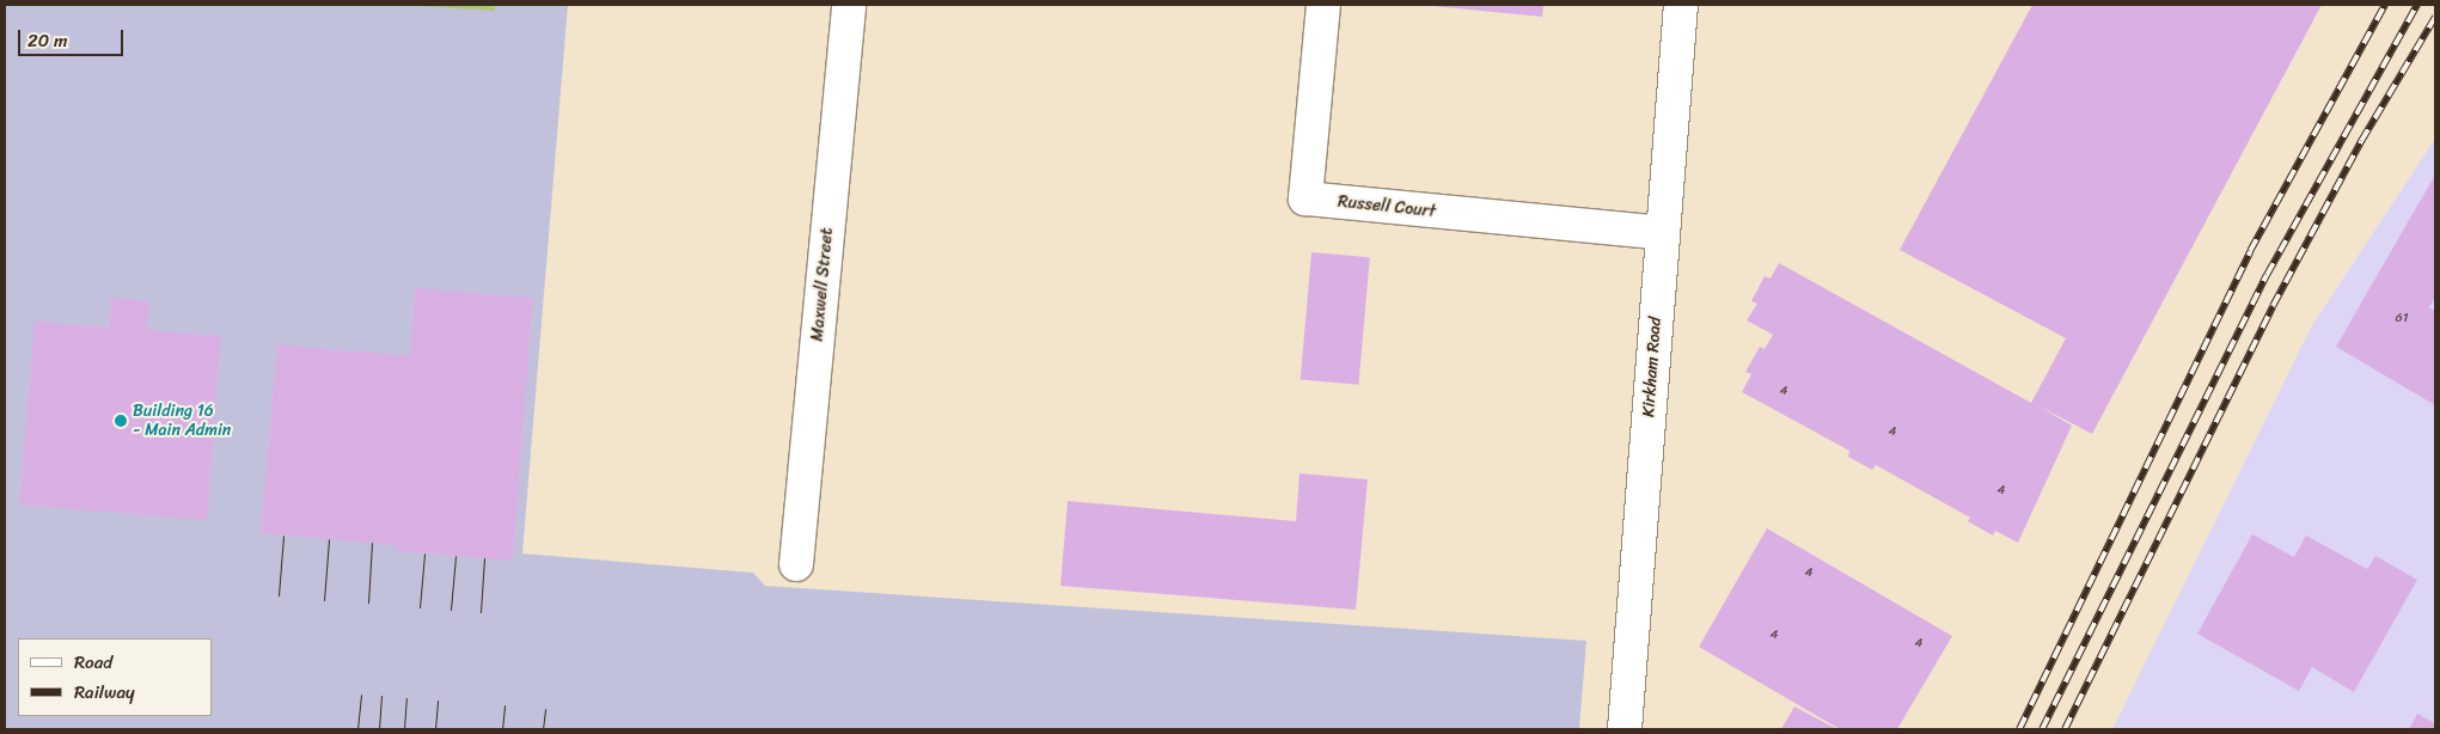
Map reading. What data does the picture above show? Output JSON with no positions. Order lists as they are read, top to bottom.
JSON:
{
  "streets": {
    "street": ["Russell Court", "Maxwell Street", "Kirkham Road"]
  },
  "crossings": [
    ["Russell Court", "Kirkham Road"]
  ],
  "places": ["Building 16 - Main Admin"],
  "house_numbers": [
    "61",
    "4",
    "4",
    "4",
    "4",
    "4",
    "4"
  ],
  "legend": ["Road", "Railway"],
  "scale_bar": "20 m"
}
